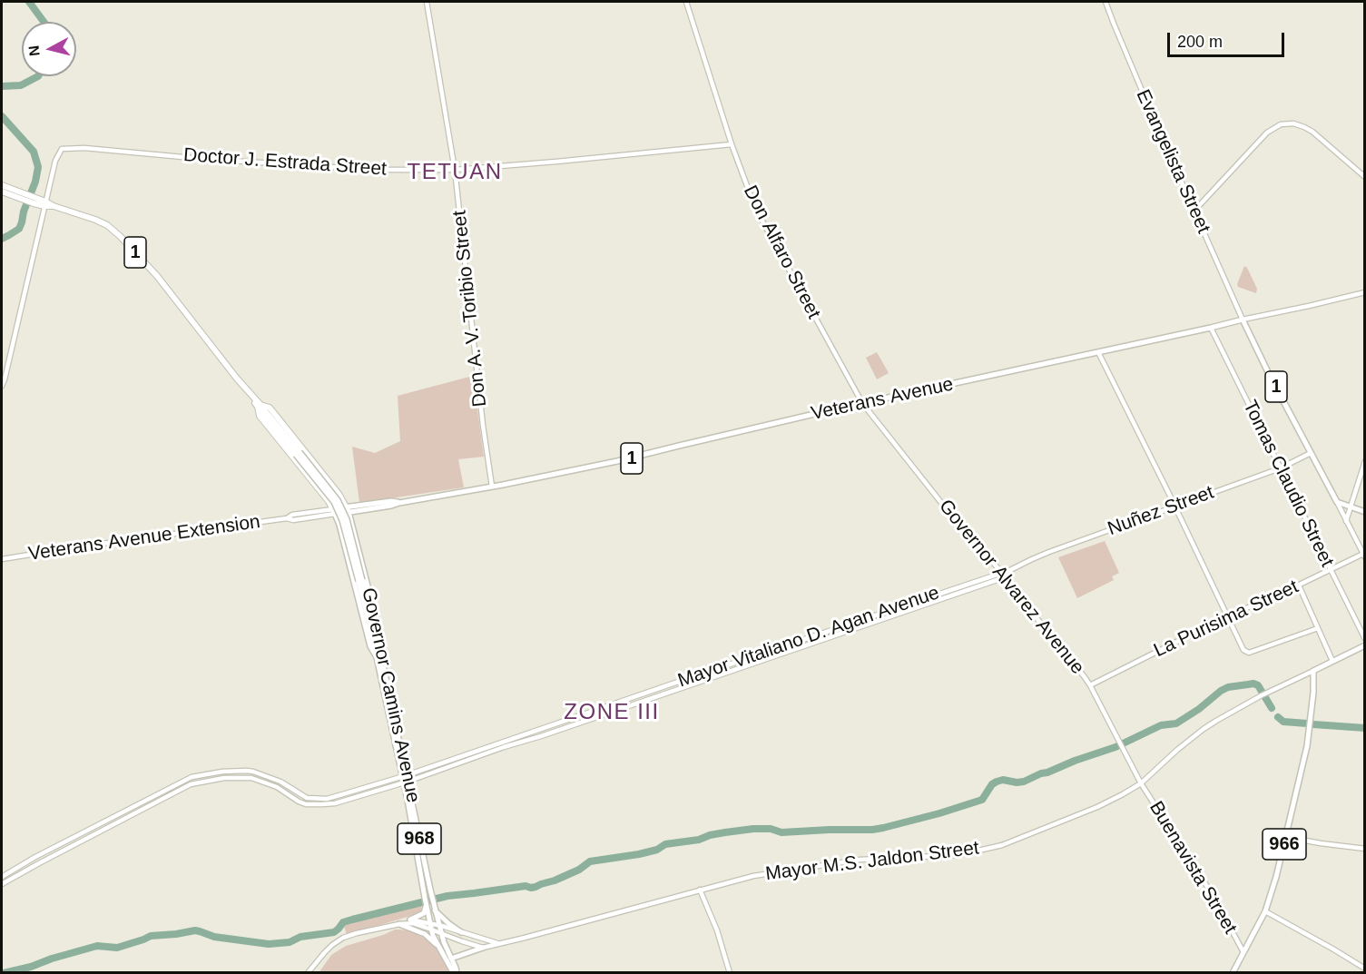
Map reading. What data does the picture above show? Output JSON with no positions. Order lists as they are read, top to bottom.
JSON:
{
  "streets": {
    "highway": ["1"],
    "main road": [
      "Evangelista Street",
      "Doctor J. Estrada Street",
      "Don Alfaro Street",
      "Don A. V. Toribio Street",
      "Veterans Avenue",
      "Tomas Claudio Street",
      "Nuñez Street",
      "Veterans Avenue Extension",
      "Governor Alvarez Avenue",
      "La Purisima Street",
      "Mayor Vitaliano D. Agan Avenue",
      "Governor Camins Avenue",
      "968",
      "966",
      "Mayor M.S. Jaldon Street",
      "Buenavista Street"
    ]
  },
  "crossings": [
    ["Evangelista Street", "1"],
    ["Evangelista Street", "Veterans Avenue"],
    ["Doctor J. Estrada Street", "1"],
    ["Doctor J. Estrada Street", "Don Alfaro Street"],
    ["Doctor J. Estrada Street", "Don A. V. Toribio Street"],
    ["1", "Veterans Avenue"],
    ["1", "Nuñez Street"],
    ["1", "Veterans Avenue Extension"],
    ["1", "Governor Camins Avenue"],
    ["Don Alfaro Street", "Veterans Avenue"],
    ["Don Alfaro Street", "Governor Alvarez Avenue"],
    ["Don A. V. Toribio Street", "Veterans Avenue"],
    ["Veterans Avenue", "Tomas Claudio Street"],
    ["Veterans Avenue", "Governor Alvarez Avenue"],
    ["Veterans Avenue", "Governor Camins Avenue"],
    ["Tomas Claudio Street", "Nuñez Street"],
    ["Tomas Claudio Street", "La Purisima Street"],
    ["Nuñez Street", "Mayor Vitaliano D. Agan Avenue"],
    ["Veterans Avenue Extension", "Governor Camins Avenue"],
    ["Governor Alvarez Avenue", "La Purisima Street"],
    ["Governor Alvarez Avenue", "Mayor Vitaliano D. Agan Avenue"],
    ["Governor Alvarez Avenue", "Mayor M.S. Jaldon Street"],
    ["Governor Alvarez Avenue", "Buenavista Street"],
    ["Mayor Vitaliano D. Agan Avenue", "Governor Camins Avenue"],
    ["966", "Mayor M.S. Jaldon Street"],
    ["966", "Buenavista Street"],
    ["Mayor M.S. Jaldon Street", "Buenavista Street"]
  ],
  "districts": ["TETUAN", "ZONE III"],
  "scale_bar": "200 m",
  "north": "left"
}
